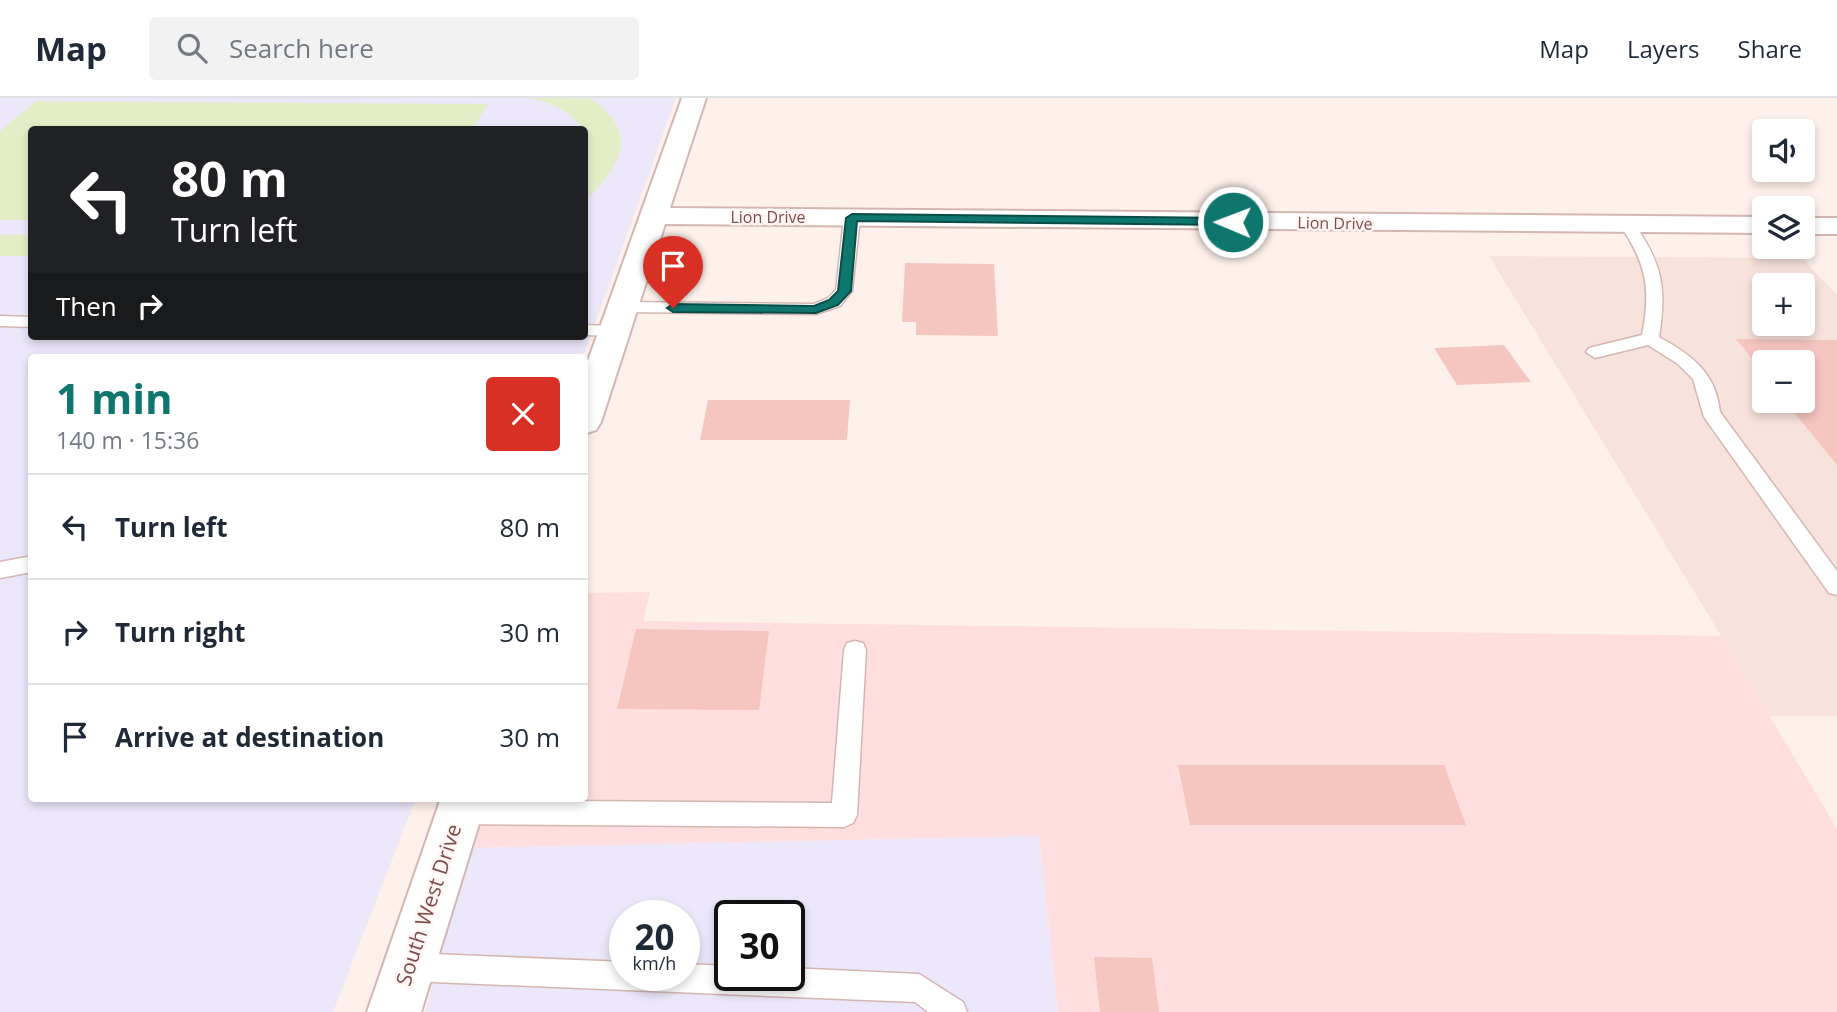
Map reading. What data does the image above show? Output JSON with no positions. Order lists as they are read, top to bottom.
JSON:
{
  "streets": {
    "street": ["Lion Drive", "South West Drive"]
  },
  "page": {
    "header": "Map",
    "search": "Search here",
    "nav": ["Map", "Layers", "Share"],
    "map_buttons": ["+", "−"],
    "turn": ["80 m", "Turn left"],
    "then": "Then",
    "heading": ["1 min", "140 m · 15:36"],
    "list": [
      {
        "name": "Turn left",
        "value": "80 m"
      },
      {
        "name": "Turn right",
        "value": "30 m"
      },
      {
        "name": "Arrive at destination",
        "value": "30 m"
      }
    ],
    "speed": "20 km/h",
    "limit": "30"
  }
}
